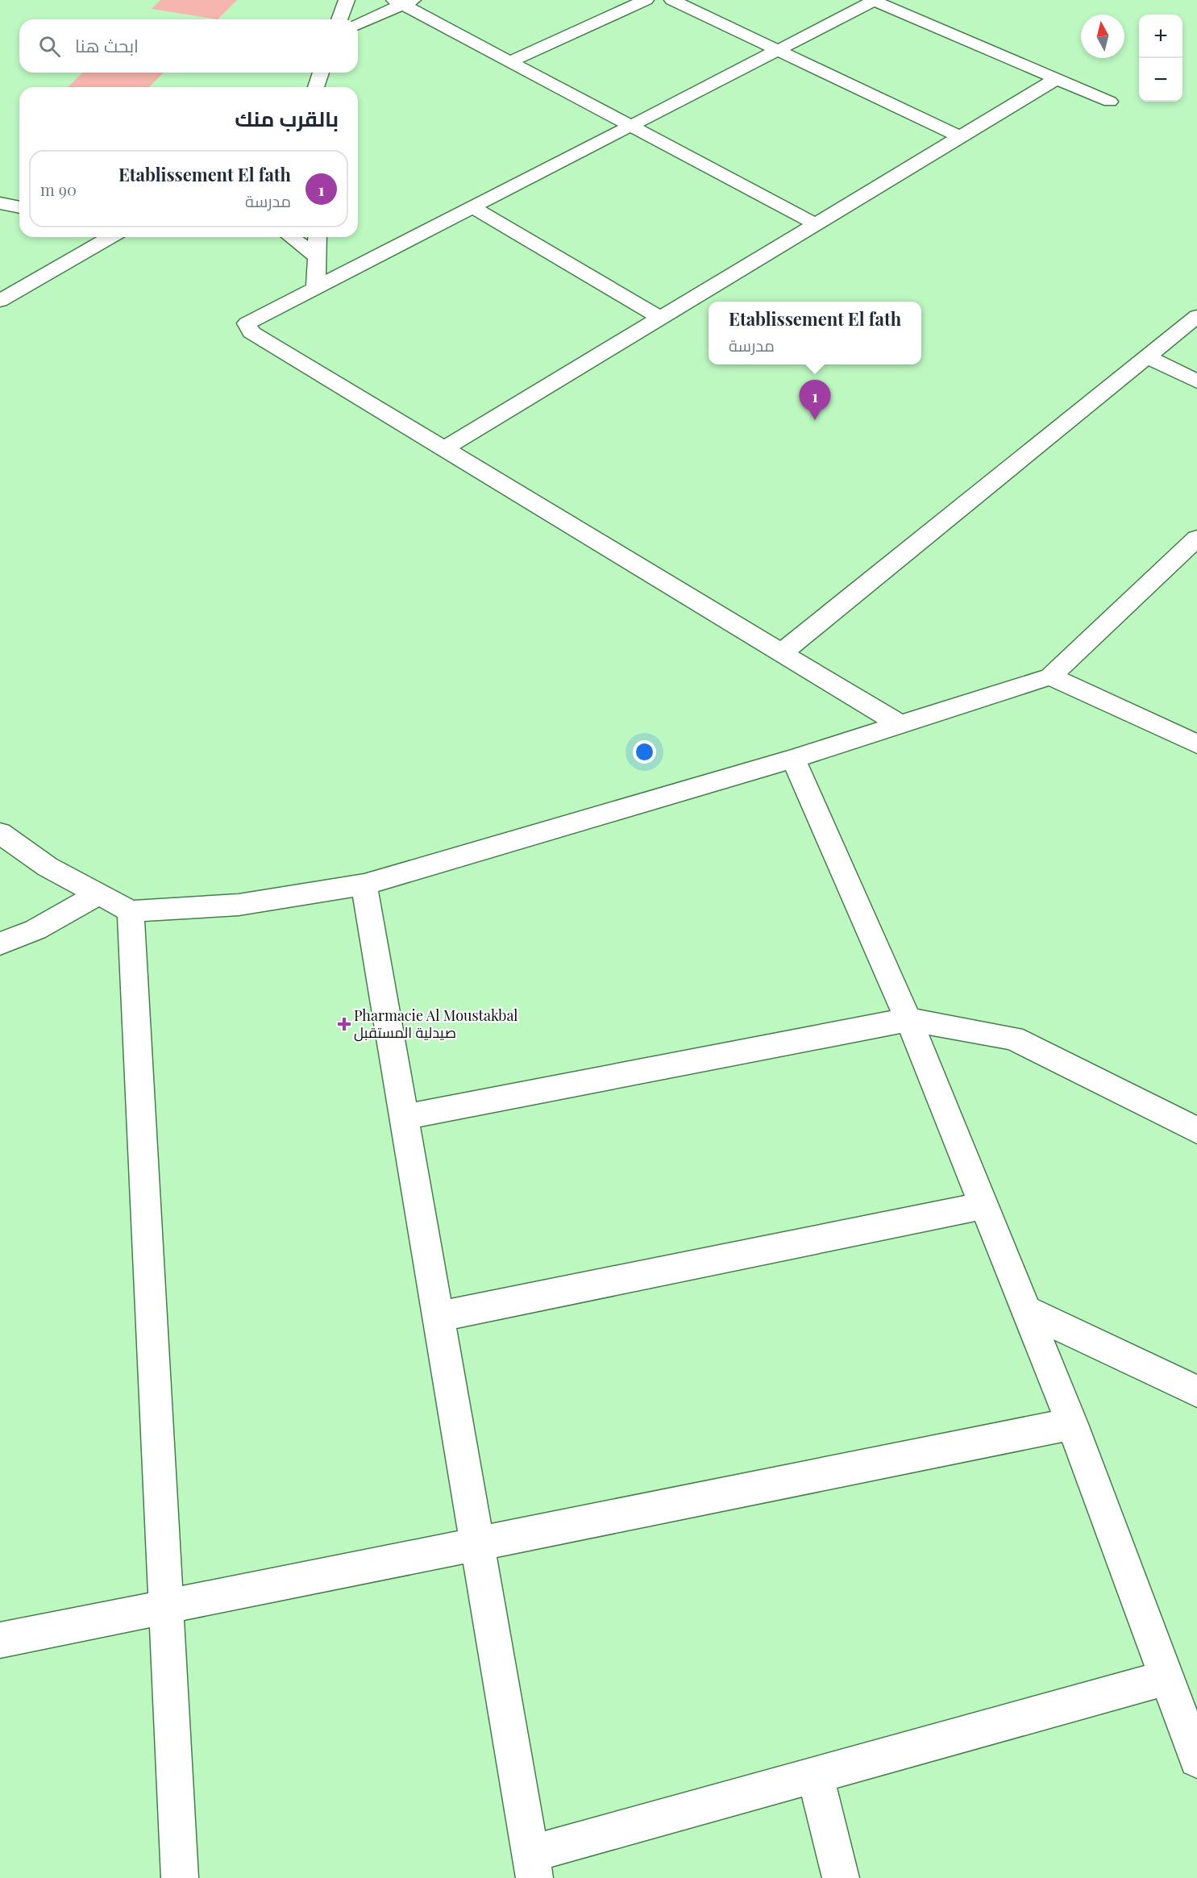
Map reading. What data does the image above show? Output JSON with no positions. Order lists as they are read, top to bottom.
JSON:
{
  "places": {
    "health": ["Pharmacie Al Moustakbal صيدلية المستقبل"]
  },
  "north": "top",
  "page": {
    "map_buttons": ["+", "−"],
    "search": "ابحث هنا",
    "heading": "بالقرب منك",
    "list": [
      {
        "mark": "1",
        "name": "Etablissement El fath",
        "note": "مدرسة",
        "value": "90 m"
      }
    ],
    "popup": ["Etablissement El fath", "مدرسة"],
    "pins": "1"
  }
}
